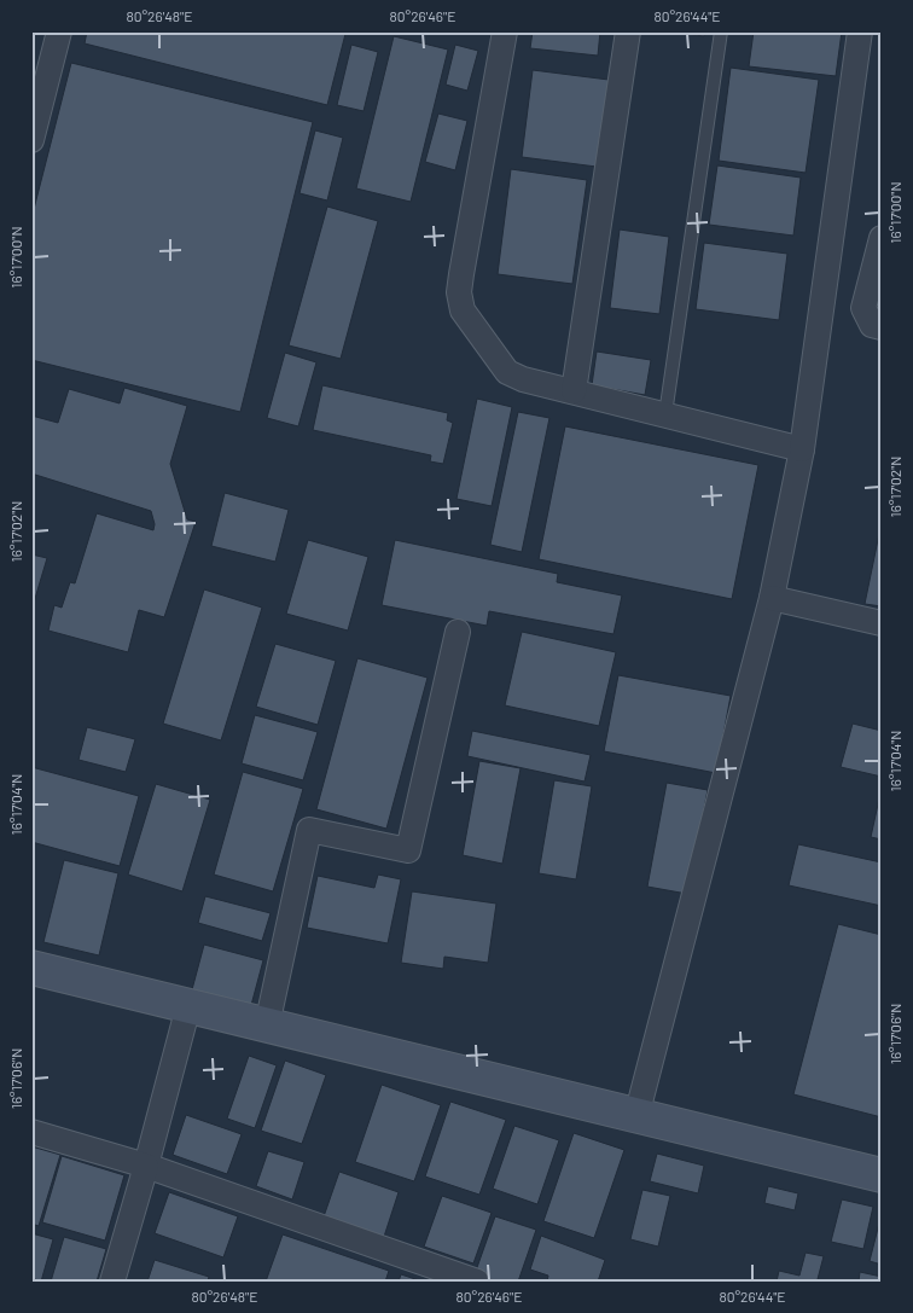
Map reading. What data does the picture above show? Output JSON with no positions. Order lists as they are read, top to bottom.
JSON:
{
  "coordinates": [
    "80°26'48\"E",
    "80°26'46\"E",
    "80°26'44\"E",
    "16°17'00\"N",
    "16°17'02\"N",
    "16°17'04\"N",
    "16°17'06\"N"
  ]
}
